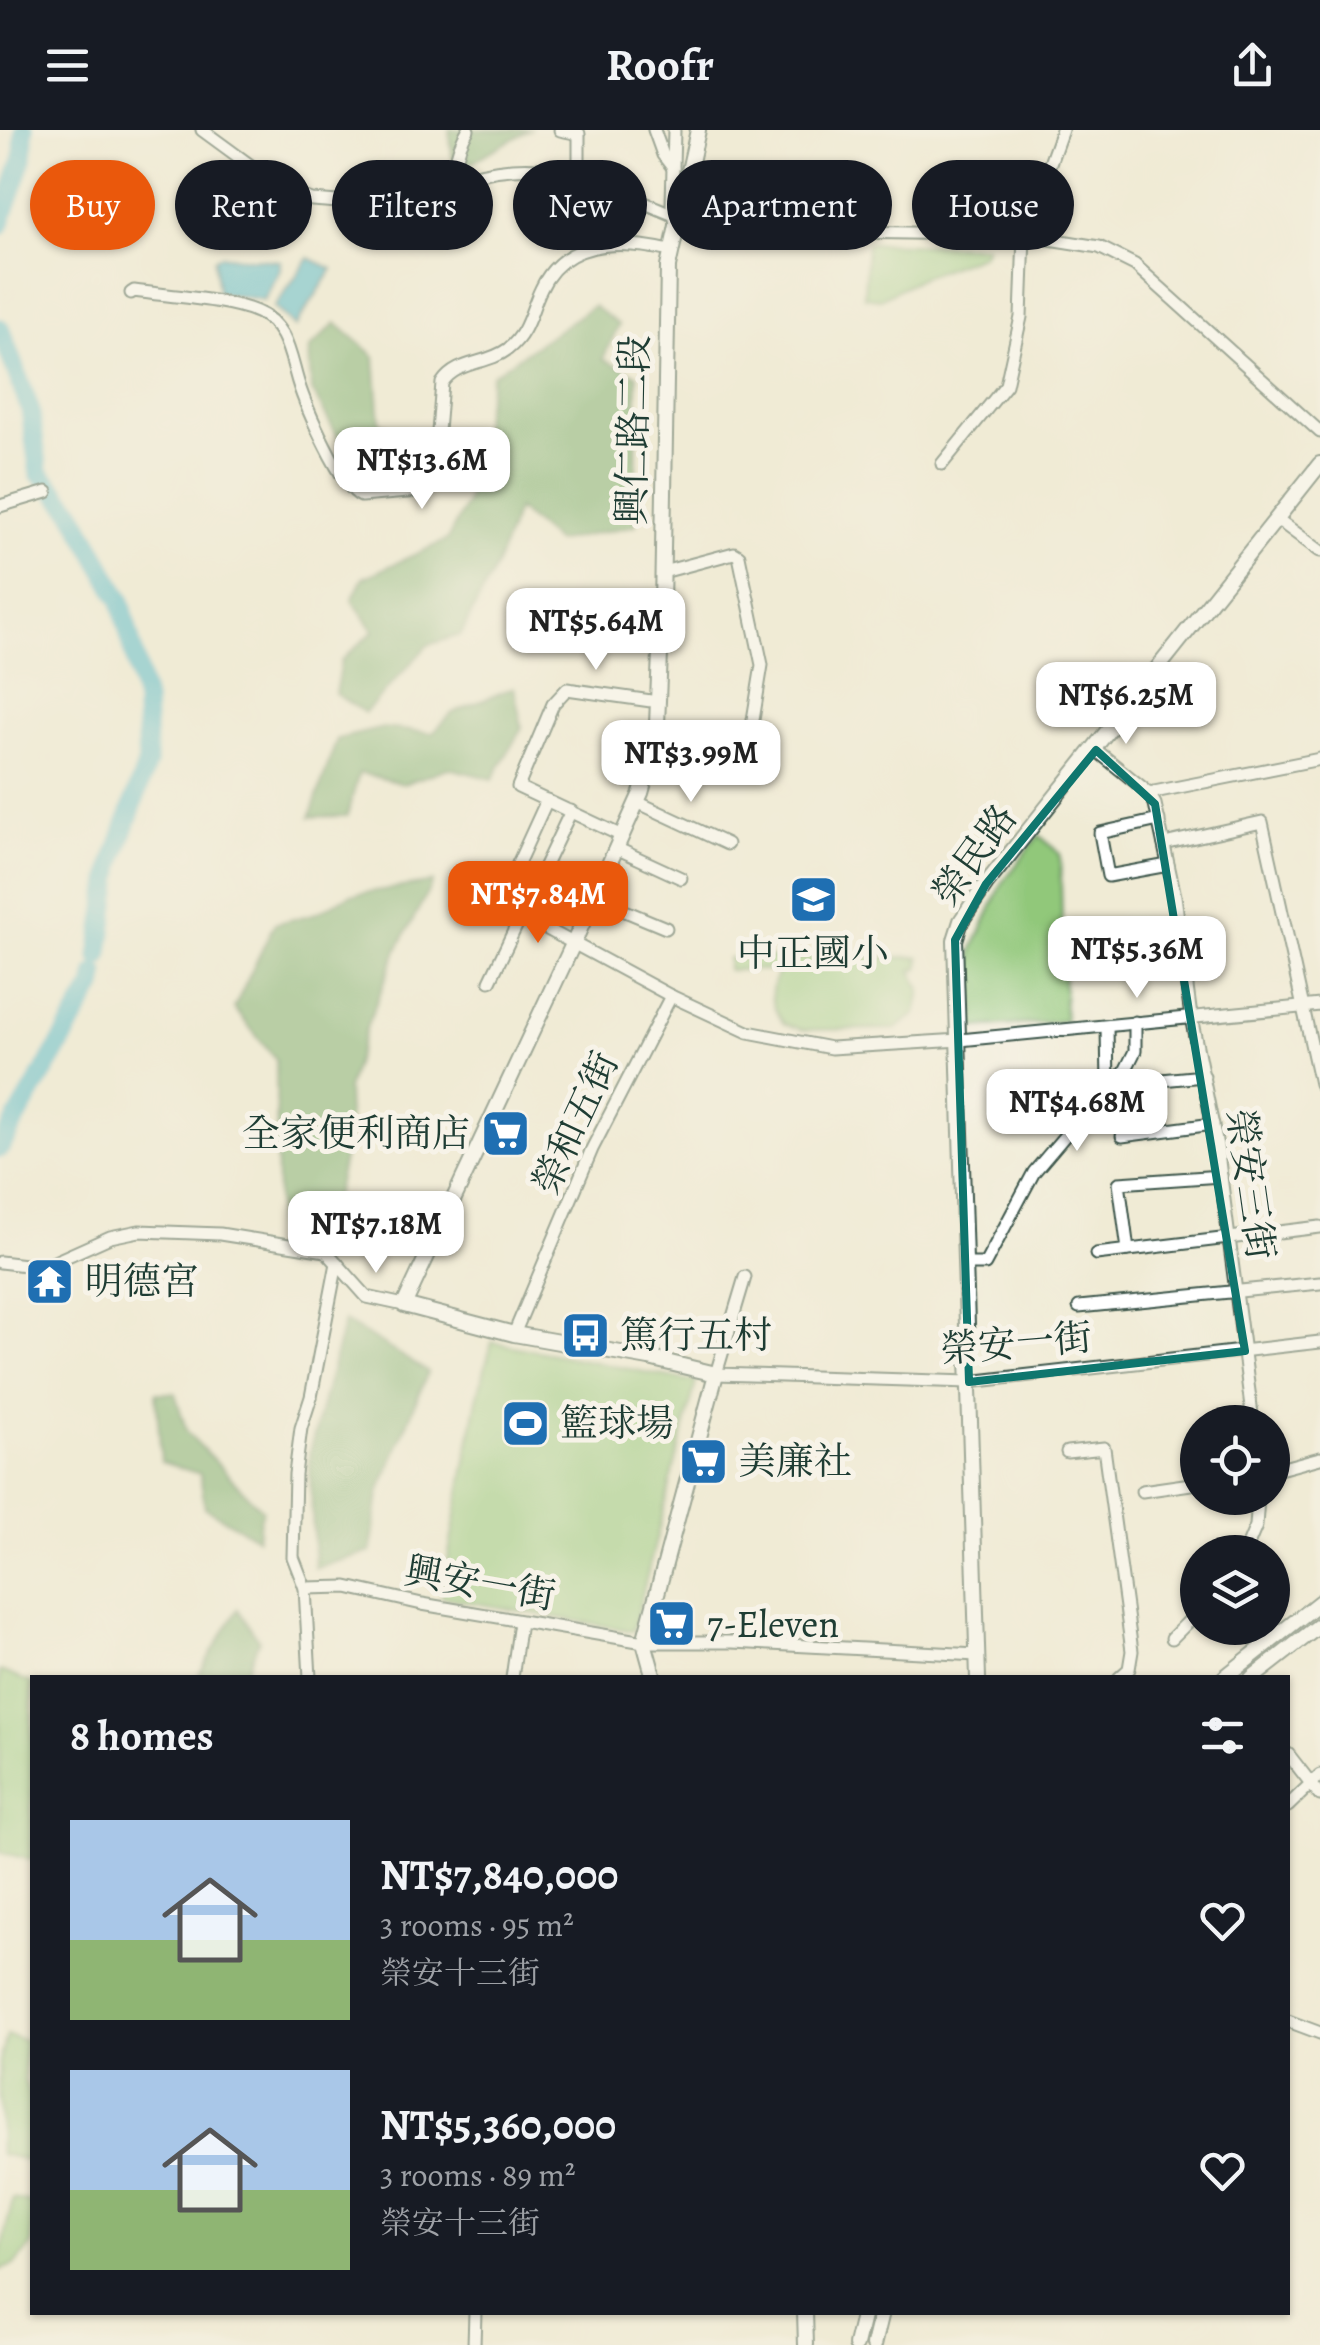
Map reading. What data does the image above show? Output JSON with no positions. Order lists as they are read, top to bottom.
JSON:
{
  "streets": {
    "street": [
      "興仁路二段",
      "榮民路",
      "榮和五街",
      "榮安三街",
      "榮安一街",
      "興安一街"
    ]
  },
  "crossings": [
    ["榮民路", "榮安一街"],
    ["榮民路", "興安一街"],
    ["榮安三街", "榮安一街"]
  ],
  "places": {
    "school or university": ["中正國小"],
    "supermarket": ["全家便利商店", "美廉社", "7-Eleven"],
    "temple": ["明德宮"],
    "bus stop": ["篤行五村"],
    "sports": ["籃球場"]
  },
  "page": {
    "header": "Roofr",
    "chip": [
      "Buy",
      "Rent",
      "Filters",
      "New",
      "Apartment",
      "House"
    ],
    "price": [
      "NT$13.6M",
      "NT$5.64M",
      "NT$6.25M",
      "NT$3.99M",
      "NT$7.84M",
      "NT$5.36M",
      "NT$4.68M",
      "NT$7.18M"
    ],
    "heading": "8 homes",
    "list": [
      {
        "name": "NT$7,840,000",
        "note": "3 rooms · 95 m² · 榮安十三街"
      },
      {
        "name": "NT$5,360,000",
        "note": "3 rooms · 89 m² · 榮安十三街"
      }
    ]
  }
}
